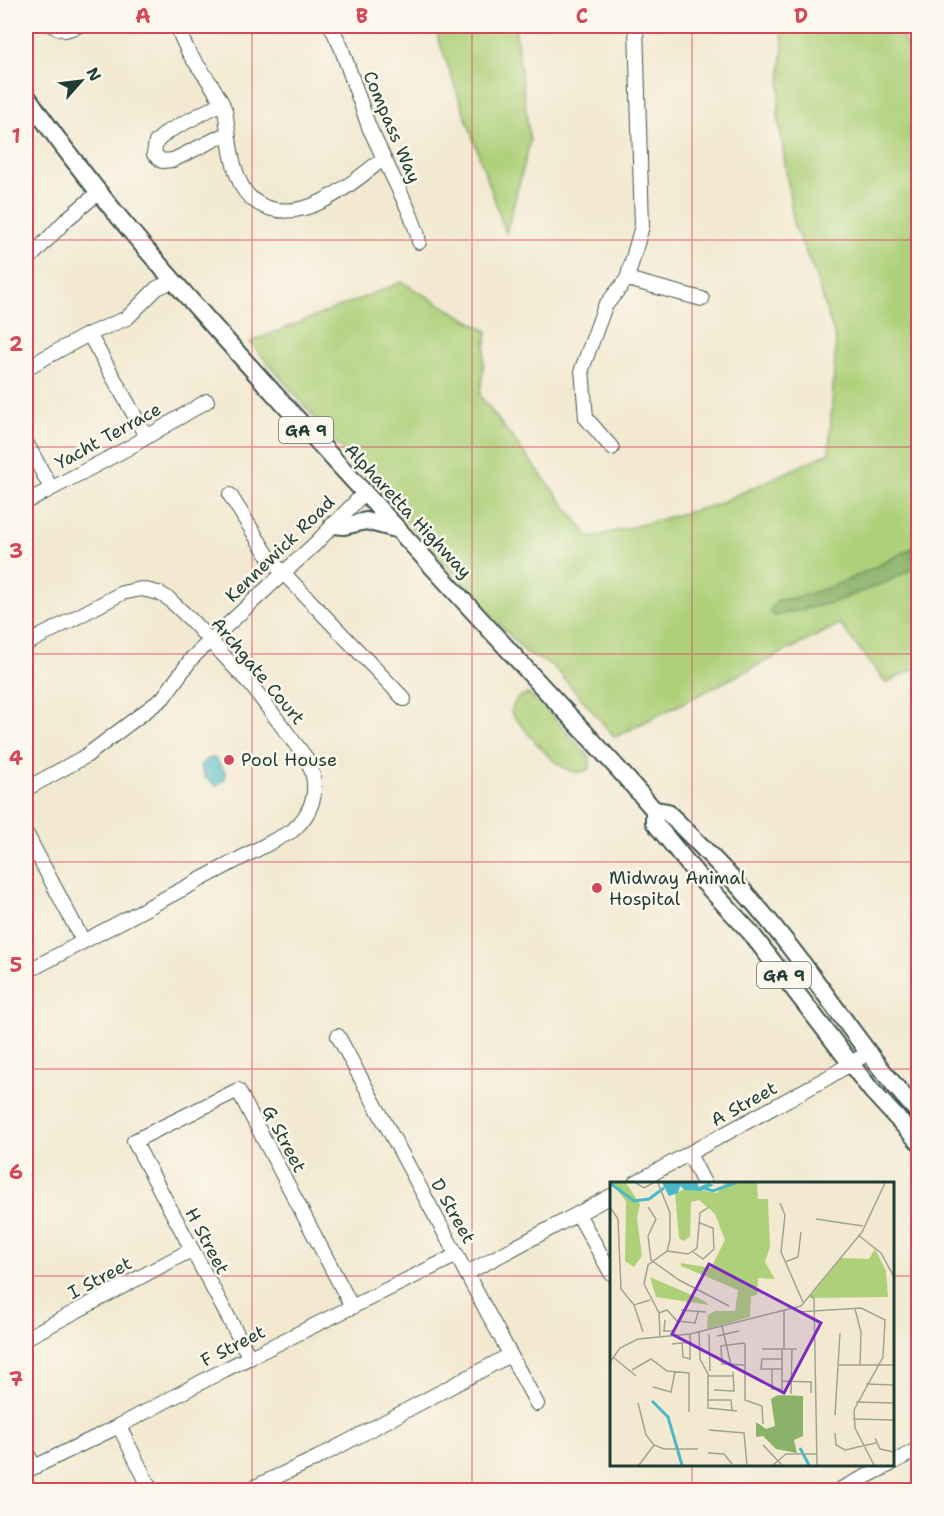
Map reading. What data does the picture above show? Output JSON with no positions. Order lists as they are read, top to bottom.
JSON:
{
  "streets": {
    "main road": ["GA 9", "Alpharetta Highway"],
    "street": [
      "Compass Way",
      "Yacht Terrace",
      "Kennewick Road",
      "Archgate Court",
      "A Street",
      "G Street",
      "D Street",
      "H Street",
      "I Street",
      "F Street"
    ]
  },
  "crossings": [
    ["GA 9", "Alpharetta Highway"],
    ["GA 9", "A Street"],
    ["Alpharetta Highway", "Kennewick Road"],
    ["Kennewick Road", "Archgate Court"],
    ["G Street", "H Street"],
    ["G Street", "F Street"],
    ["D Street", "F Street"],
    ["H Street", "I Street"],
    ["H Street", "F Street"]
  ],
  "places": ["Pool House", "Midway Animal Hospital"],
  "north": "top right",
  "grid": {
    "columns": [
      "A",
      "B",
      "C",
      "D"
    ],
    "rows": [
      "1",
      "2",
      "3",
      "4",
      "5",
      "6",
      "7"
    ]
  }
}
